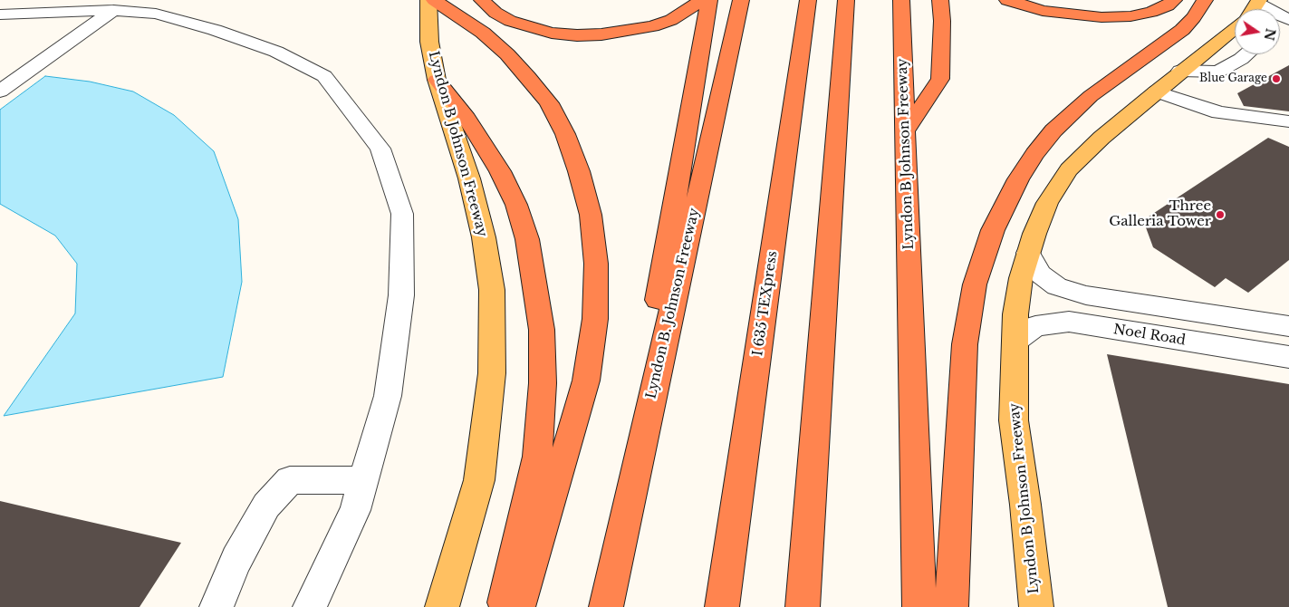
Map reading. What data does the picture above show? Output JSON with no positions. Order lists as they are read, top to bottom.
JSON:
{
  "streets": {
    "highway": ["Lyndon B Johnson Freeway", "Lyndon B. Johnson Freeway", "I 635 TEXpress"],
    "street": ["Noel Road"]
  },
  "crossings": [
    ["Lyndon B Johnson Freeway", "Noel Road"]
  ],
  "places": ["Blue Garage", "Three Galleria Tower"],
  "north": "right"
}
